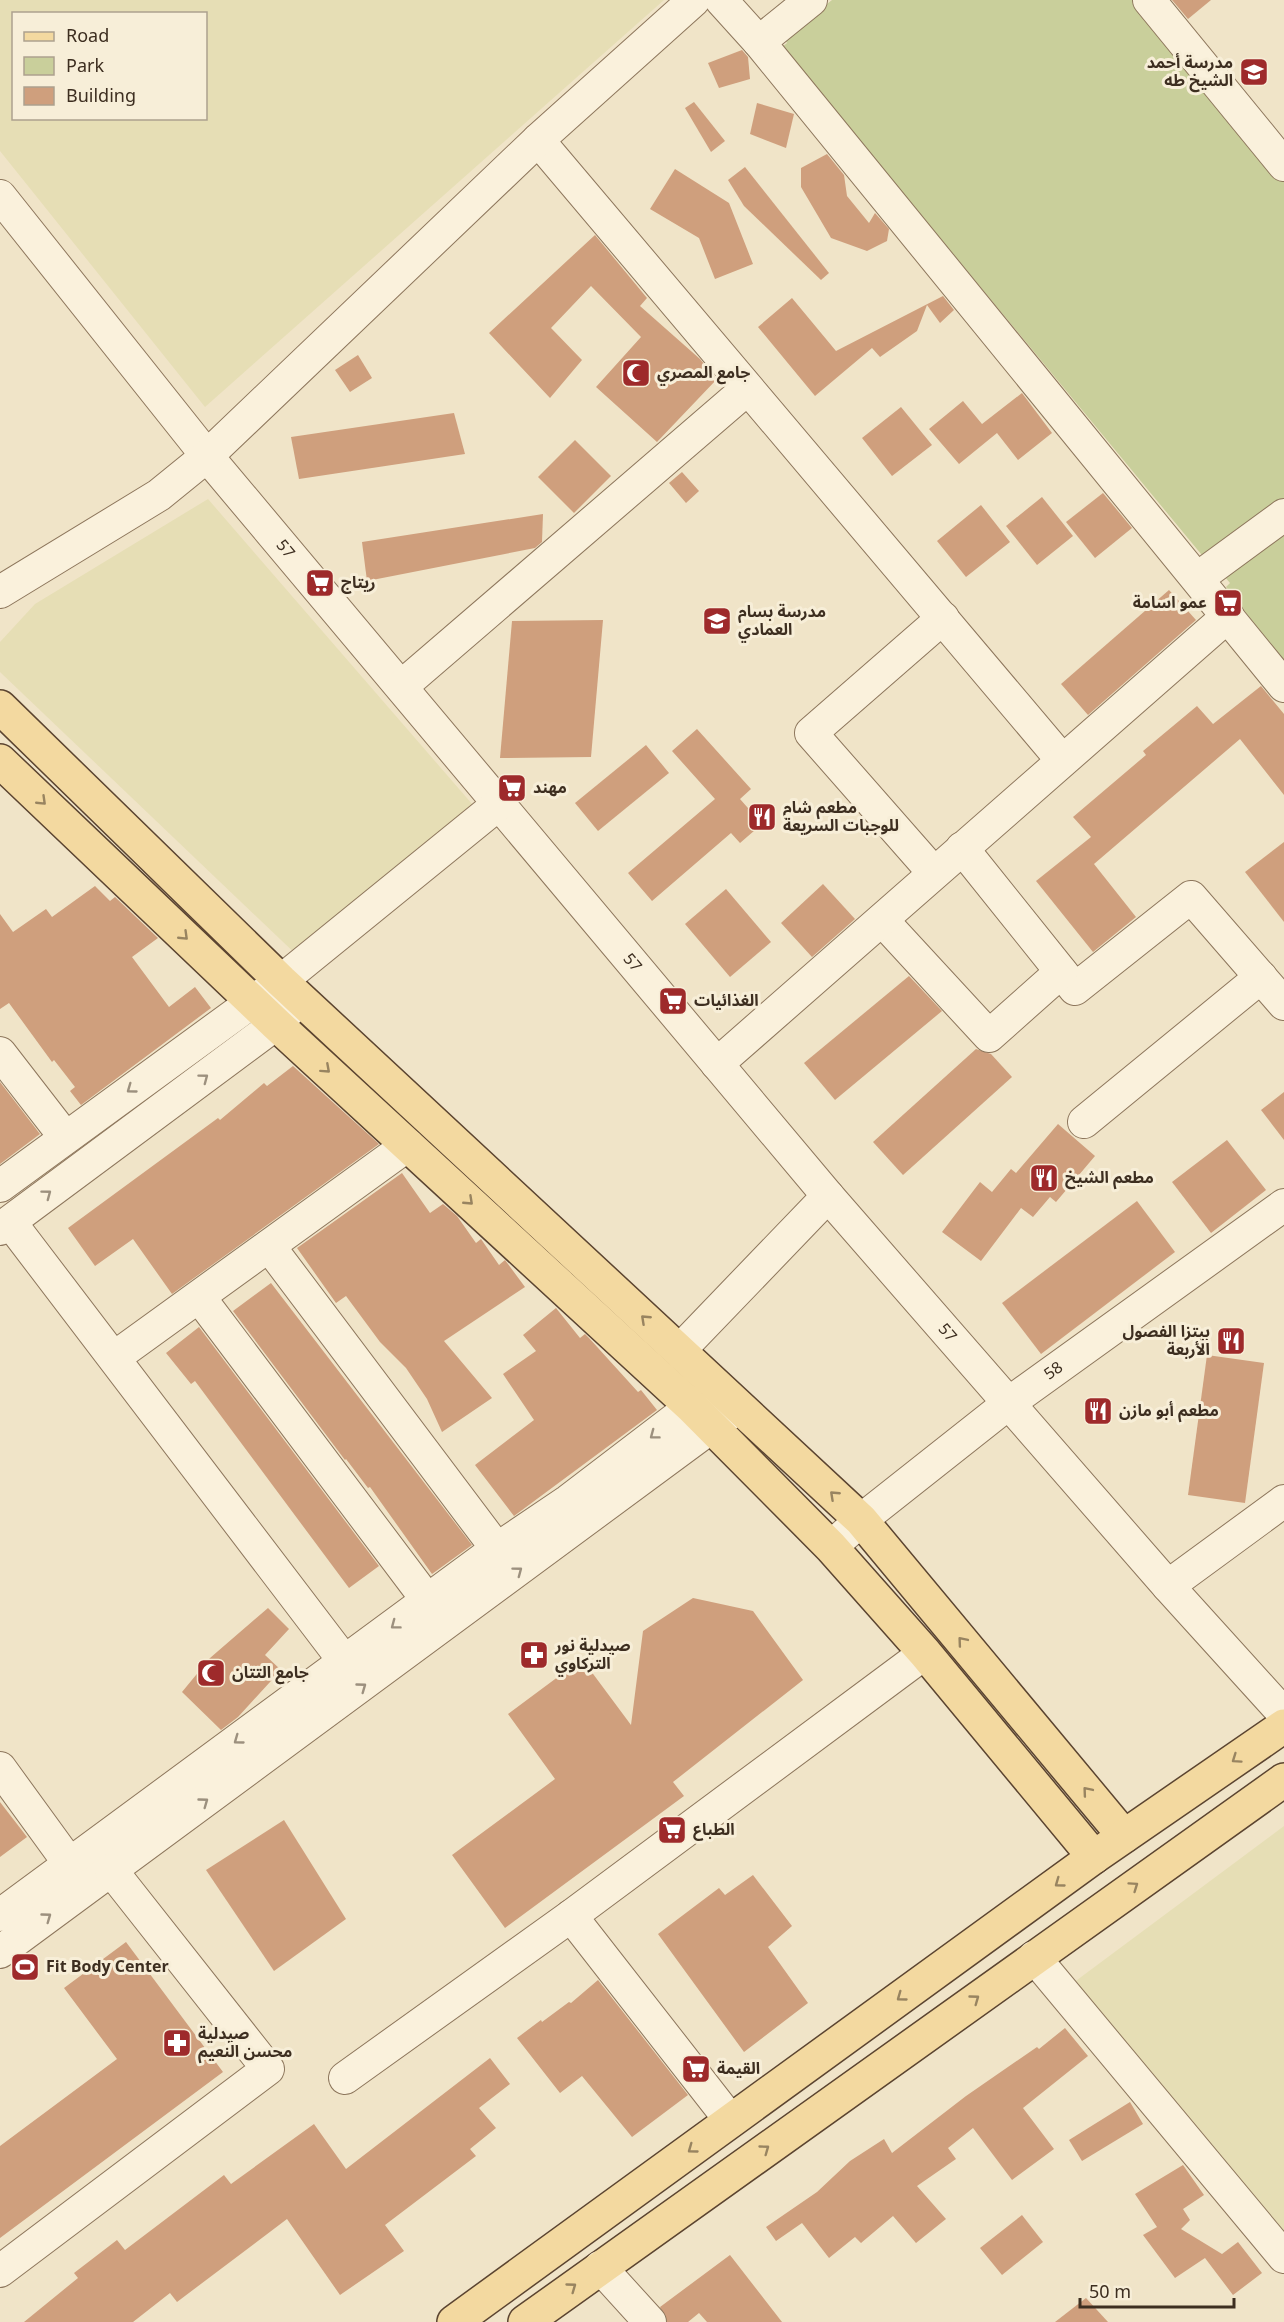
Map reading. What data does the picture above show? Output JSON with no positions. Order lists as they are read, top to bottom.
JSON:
{
  "streets": {
    "street": ["57", "58"]
  },
  "crossings": [
    ["57", "58"]
  ],
  "places": {
    "school or university": ["مدرسة أحمد الشيخ طه", "مدرسة بسام العمادي"],
    "mosque": ["جامع المصري", "جامع التتان"],
    "supermarket": [
      "ريتاج",
      "عمو اسامة",
      "مهند",
      "الغذائيات",
      "الطباع",
      "القيمة"
    ],
    "restaurant": [
      "مطعم شام للوجبات السريعة",
      "مطعم الشيخ",
      "بيتزا الفصول الأربعة",
      "مطعم أبو مازن"
    ],
    "pharmacy": ["صيدلية نور التركاوي", "صيدلية محسن النعيم"],
    "sports": ["Fit Body Center"]
  },
  "legend": ["Road", "Park", "Building"],
  "scale_bar": "50 m"
}
